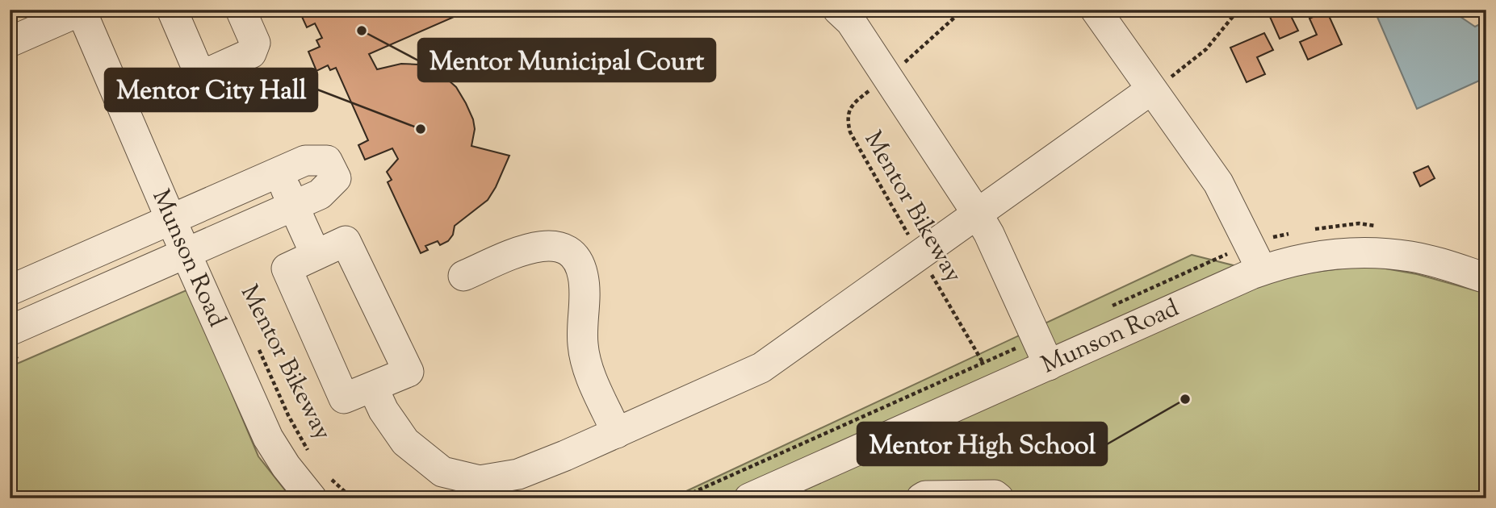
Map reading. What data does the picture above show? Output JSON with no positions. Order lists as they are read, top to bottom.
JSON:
{
  "streets": {
    "street": ["Munson Road"],
    "path": ["Mentor Bikeway"]
  },
  "crossings": [
    ["Mentor Bikeway", "Munson Road"]
  ],
  "places": ["Mentor Municipal Court", "Mentor City Hall", "Mentor High School"]
}
